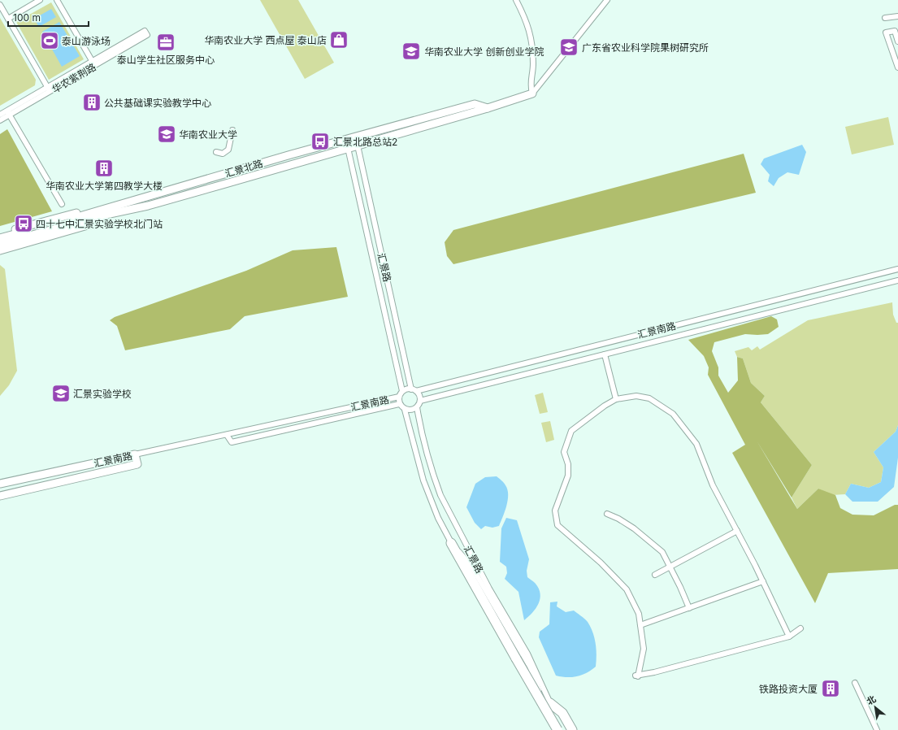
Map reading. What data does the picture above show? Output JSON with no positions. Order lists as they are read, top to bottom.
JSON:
{
  "streets": {
    "street": [
      "华农紫荆路",
      "汇景北路",
      "汇景路",
      "汇景南路"
    ]
  },
  "crossings": [
    ["汇景北路", "汇景路"],
    ["汇景路", "汇景南路"]
  ],
  "places": {
    "shop": ["华南农业大学 西点屋 泰山店"],
    "sports": ["泰山游泳场"],
    "office": ["泰山学生社区服务中心"],
    "school or university": [
      "广东省农业科学院果树研究所",
      "华南农业大学 创新创业学院",
      "华南农业大学",
      "汇景实验学校"
    ],
    "building": ["公共基础课实验教学中心", "华南农业大学第四教学大楼", "铁路投资大厦"],
    "bus stop": ["汇景北路总站2", "四十七中汇景实验学校北门站"]
  },
  "scale_bar": "100 m",
  "north": "top left"
}
